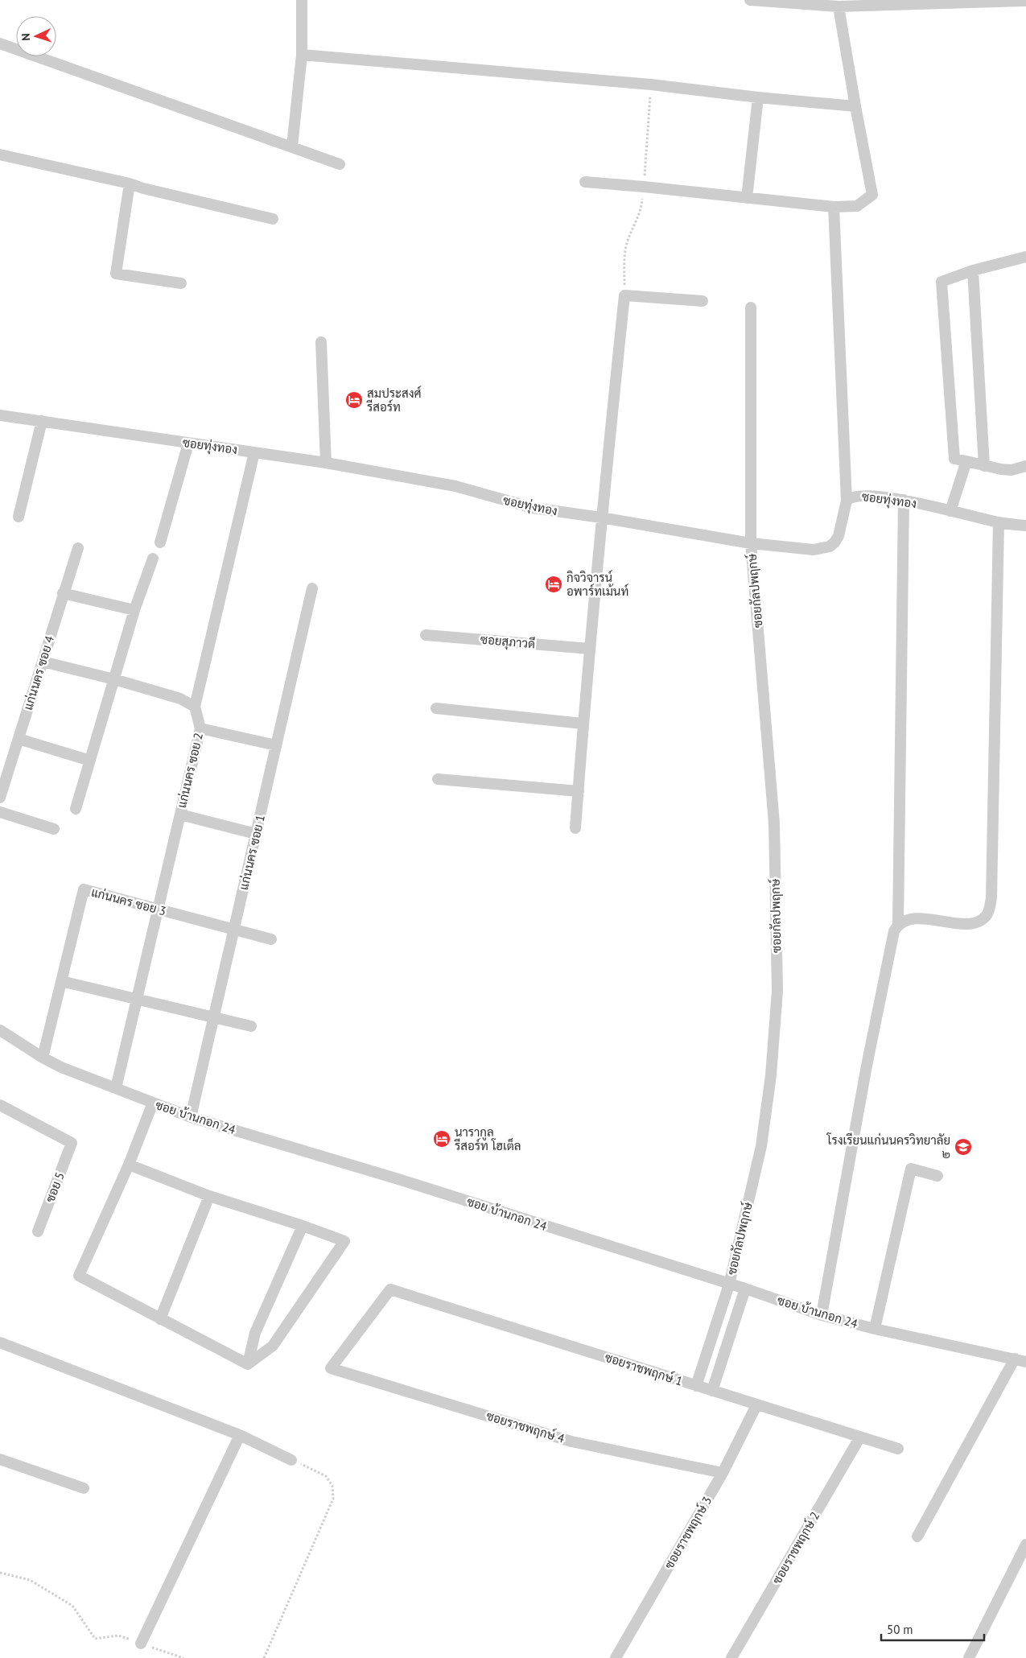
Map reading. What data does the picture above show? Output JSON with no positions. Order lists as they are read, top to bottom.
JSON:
{
  "streets": {
    "street": [
      "ซอยทุ่งทอง",
      "ซอยกัลปพฤกษ์",
      "ซอยสุภาวดี",
      "แก่นนคร ซอย 4",
      "แก่นนคร ซอย 2",
      "แก่นนคร ซอย 1",
      "แก่นนคร ซอย 3",
      "ซอย บ้านกอก 24",
      "ซอย 5",
      "ซอยราชพฤกษ์ 1",
      "ซอยราชพฤกษ์ 4",
      "ซอยราชพฤกษ์ 3",
      "ซอยราชพฤกษ์ 2"
    ]
  },
  "crossings": [
    ["ซอยทุ่งทอง", "ซอยกัลปพฤกษ์"],
    ["ซอยทุ่งทอง", "แก่นนคร ซอย 2"],
    ["ซอยกัลปพฤกษ์", "ซอย บ้านกอก 24"],
    ["ซอยกัลปพฤกษ์", "ซอยราชพฤกษ์ 1"],
    ["แก่นนคร ซอย 2", "แก่นนคร ซอย 3"],
    ["แก่นนคร ซอย 2", "ซอย บ้านกอก 24"],
    ["แก่นนคร ซอย 1", "แก่นนคร ซอย 3"],
    ["แก่นนคร ซอย 1", "ซอย บ้านกอก 24"],
    ["แก่นนคร ซอย 3", "ซอย บ้านกอก 24"],
    ["ซอยราชพฤกษ์ 1", "ซอยราชพฤกษ์ 4"],
    ["ซอยราชพฤกษ์ 1", "ซอยราชพฤกษ์ 3"],
    ["ซอยราชพฤกษ์ 1", "ซอยราชพฤกษ์ 2"],
    ["ซอยราชพฤกษ์ 4", "ซอยราชพฤกษ์ 3"]
  ],
  "places": {
    "hotel": ["สมประสงศ์ รีสอร์ท", "กิจวิจารน์ อพาร์ทเม้นท์", "นารากูล รีสอร์ท โฮเต็ล"],
    "school or university": ["โรงเรียนแก่นนครวิทยาลัย ๒"]
  },
  "scale_bar": "50 m",
  "north": "left"
}
